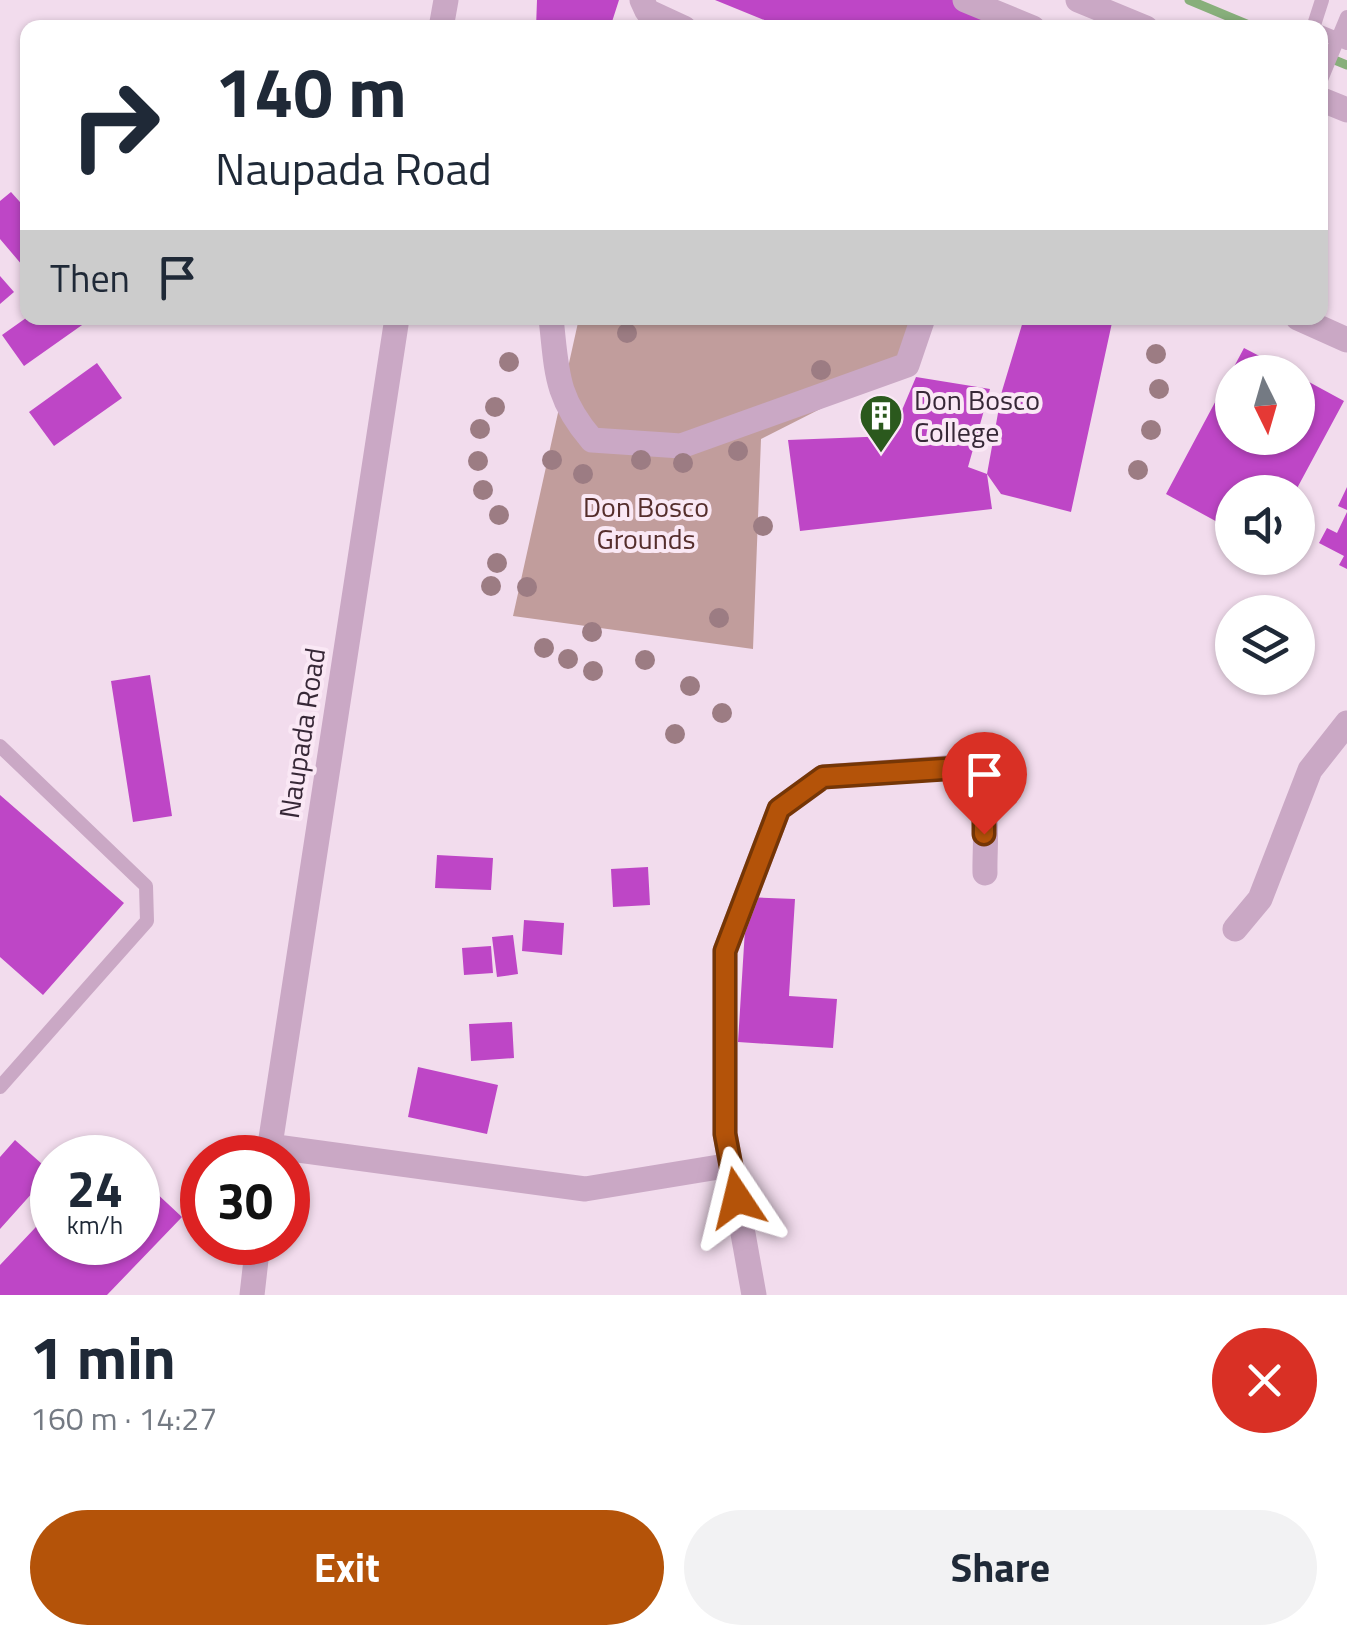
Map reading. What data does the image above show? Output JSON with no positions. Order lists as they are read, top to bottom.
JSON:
{
  "streets": {
    "street": ["Naupada Road"]
  },
  "parks": ["Don Bosco Grounds"],
  "places": {
    "building": ["Don Bosco College"]
  },
  "north": "bottom",
  "page": {
    "turn": ["140 m", "Naupada Road"],
    "then": "Then",
    "speed": "24 km/h",
    "limit": "30",
    "heading": ["1 min", "160 m · 14:27"],
    "buttons": ["Exit", "Share"]
  }
}
